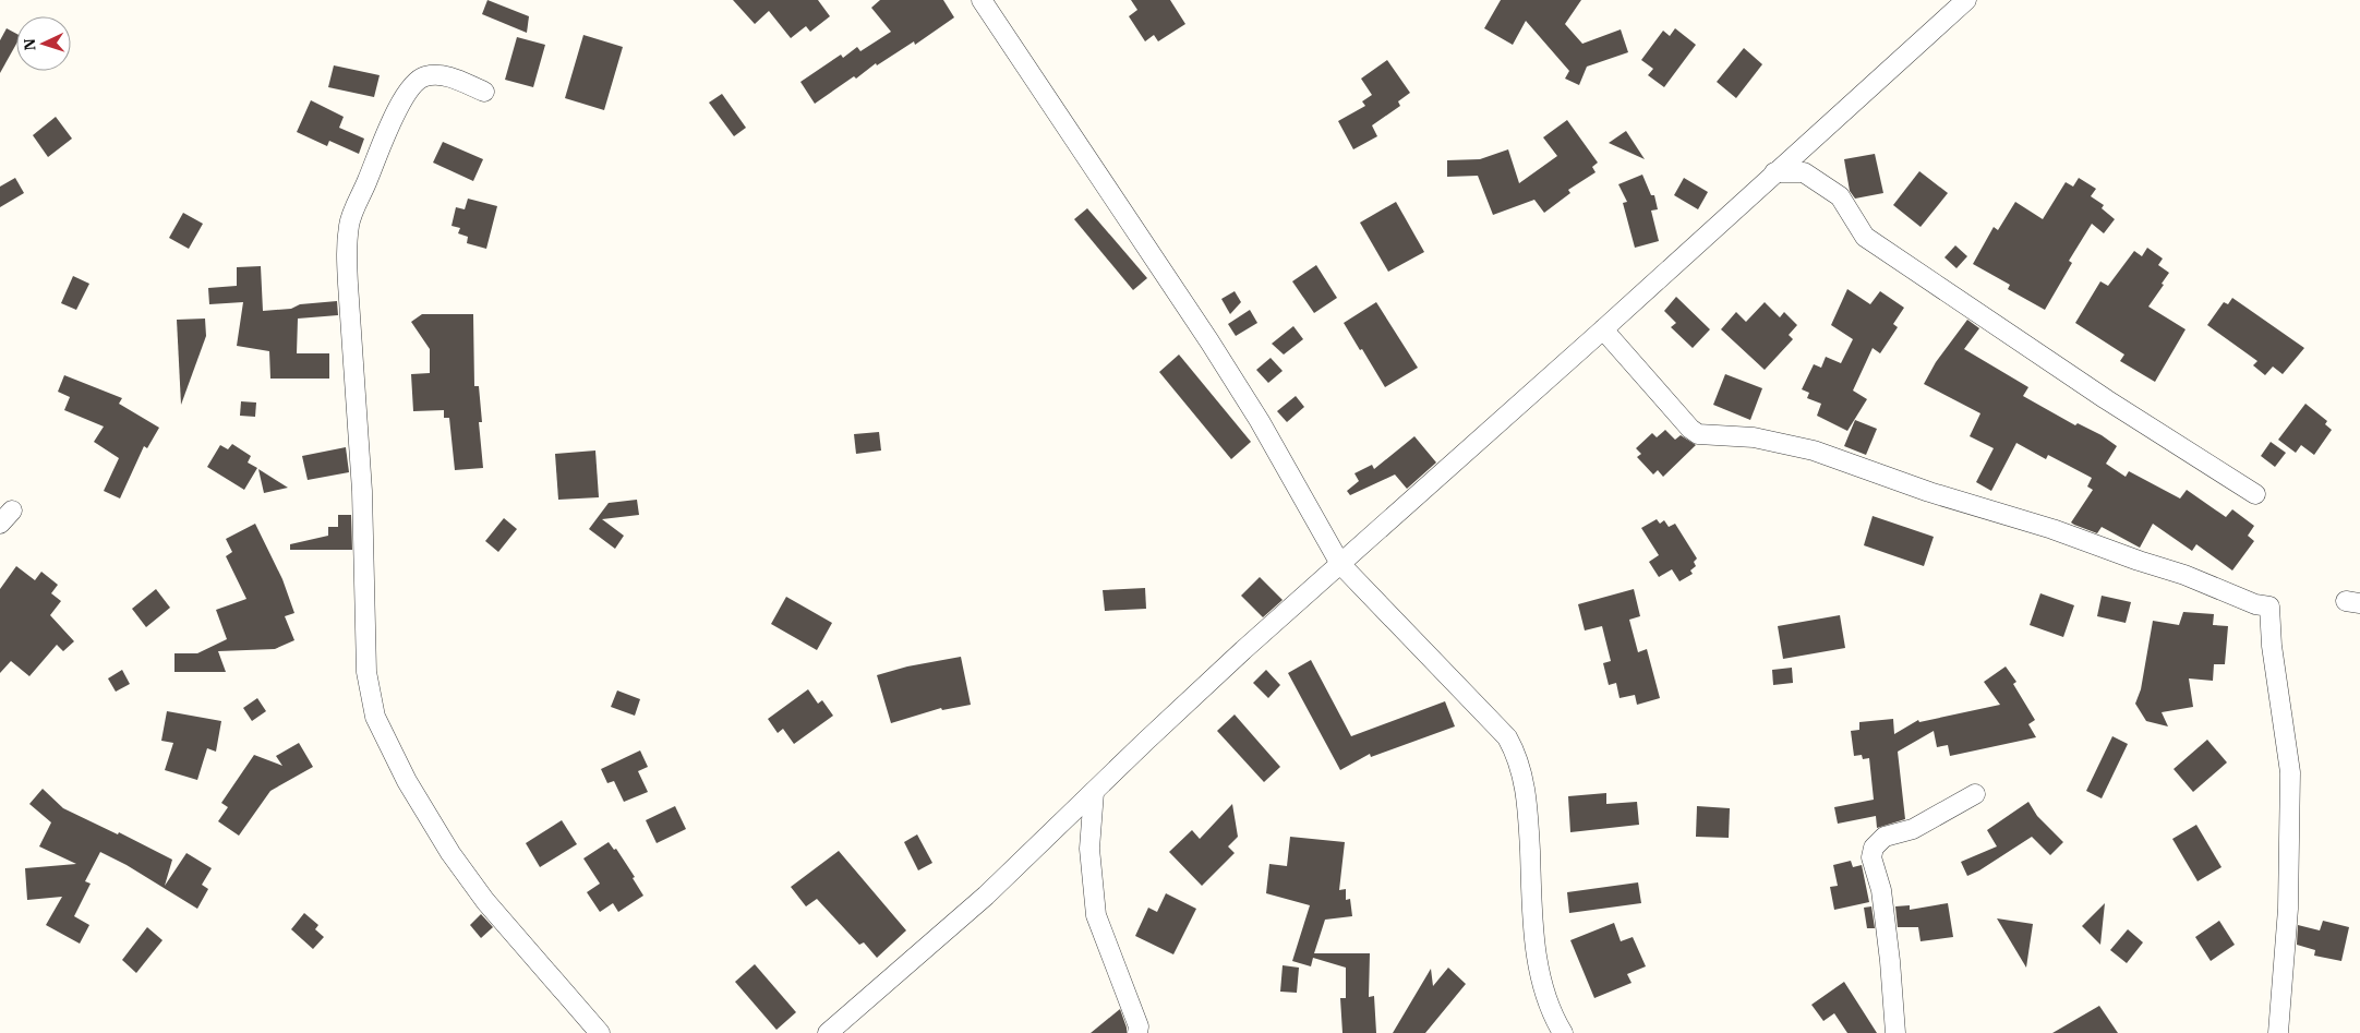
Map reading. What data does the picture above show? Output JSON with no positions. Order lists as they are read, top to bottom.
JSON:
{
  "north": "left"
}
